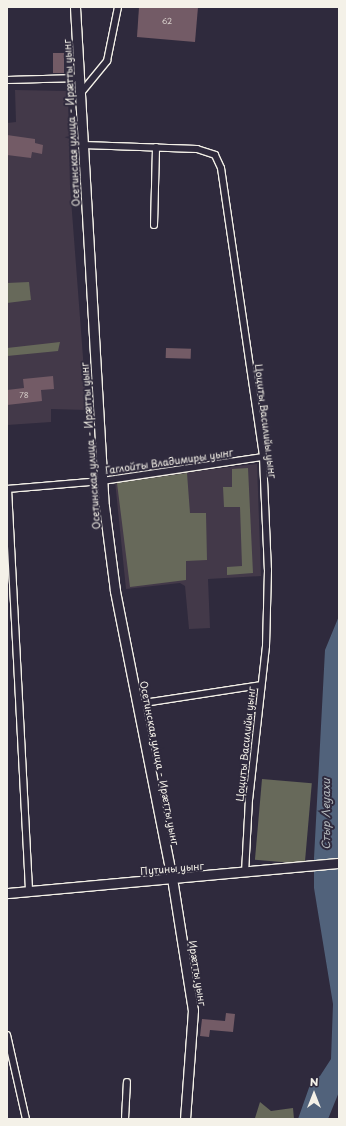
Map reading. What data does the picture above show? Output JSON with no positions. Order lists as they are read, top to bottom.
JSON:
{
  "streets": {
    "street": [
      "Осетинская улица - Ирæтты уынг",
      "Цоциты Василийы уынг",
      "Гаглойты Владимиры уынг",
      "Путины уынг",
      "Ирæтты уынг"
    ]
  },
  "crossings": [
    ["Осетинская улица - Ирæтты уынг", "Цоциты Василийы уынг"],
    ["Осетинская улица - Ирæтты уынг", "Гаглойты Владимиры уынг"],
    ["Осетинская улица - Ирæтты уынг", "Путины уынг"],
    ["Осетинская улица - Ирæтты уынг", "Ирæтты уынг"],
    ["Цоциты Василийы уынг", "Гаглойты Владимиры уынг"],
    ["Цоциты Василийы уынг", "Путины уынг"],
    ["Путины уынг", "Ирæтты уынг"]
  ],
  "water": ["Стыр Леуахи"],
  "house_numbers": ["62", "78"],
  "north": "top"
}
